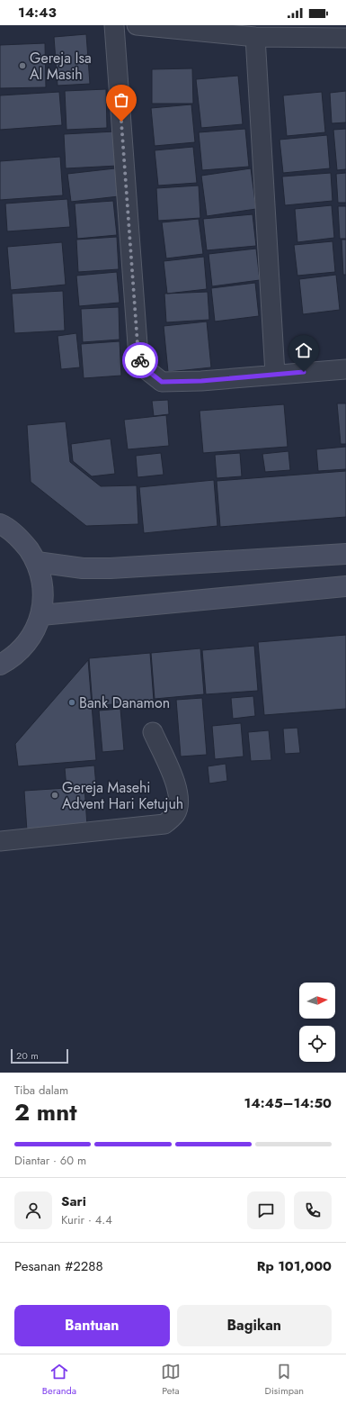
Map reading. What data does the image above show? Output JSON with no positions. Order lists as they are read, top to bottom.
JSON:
{
  "places": ["Gereja Isa Al Masih", "Bank Danamon", "Gereja Masehi Advent Hari Ketujuh"],
  "scale_bar": "20 m",
  "north": "right",
  "page": {
    "status": "14:43",
    "scale": "20 m",
    "heading": ["2 mnt", "Tiba dalam", "14:45–14:50"],
    "panel": [
      "Sari",
      "Kurir · 4.4",
      "Pesanan #2288",
      "Rp 101,000"
    ],
    "bar": "Diantar · 60 m",
    "buttons": ["Bantuan", "Bagikan"],
    "tabs": ["Beranda", "Peta", "Disimpan"]
  }
}
